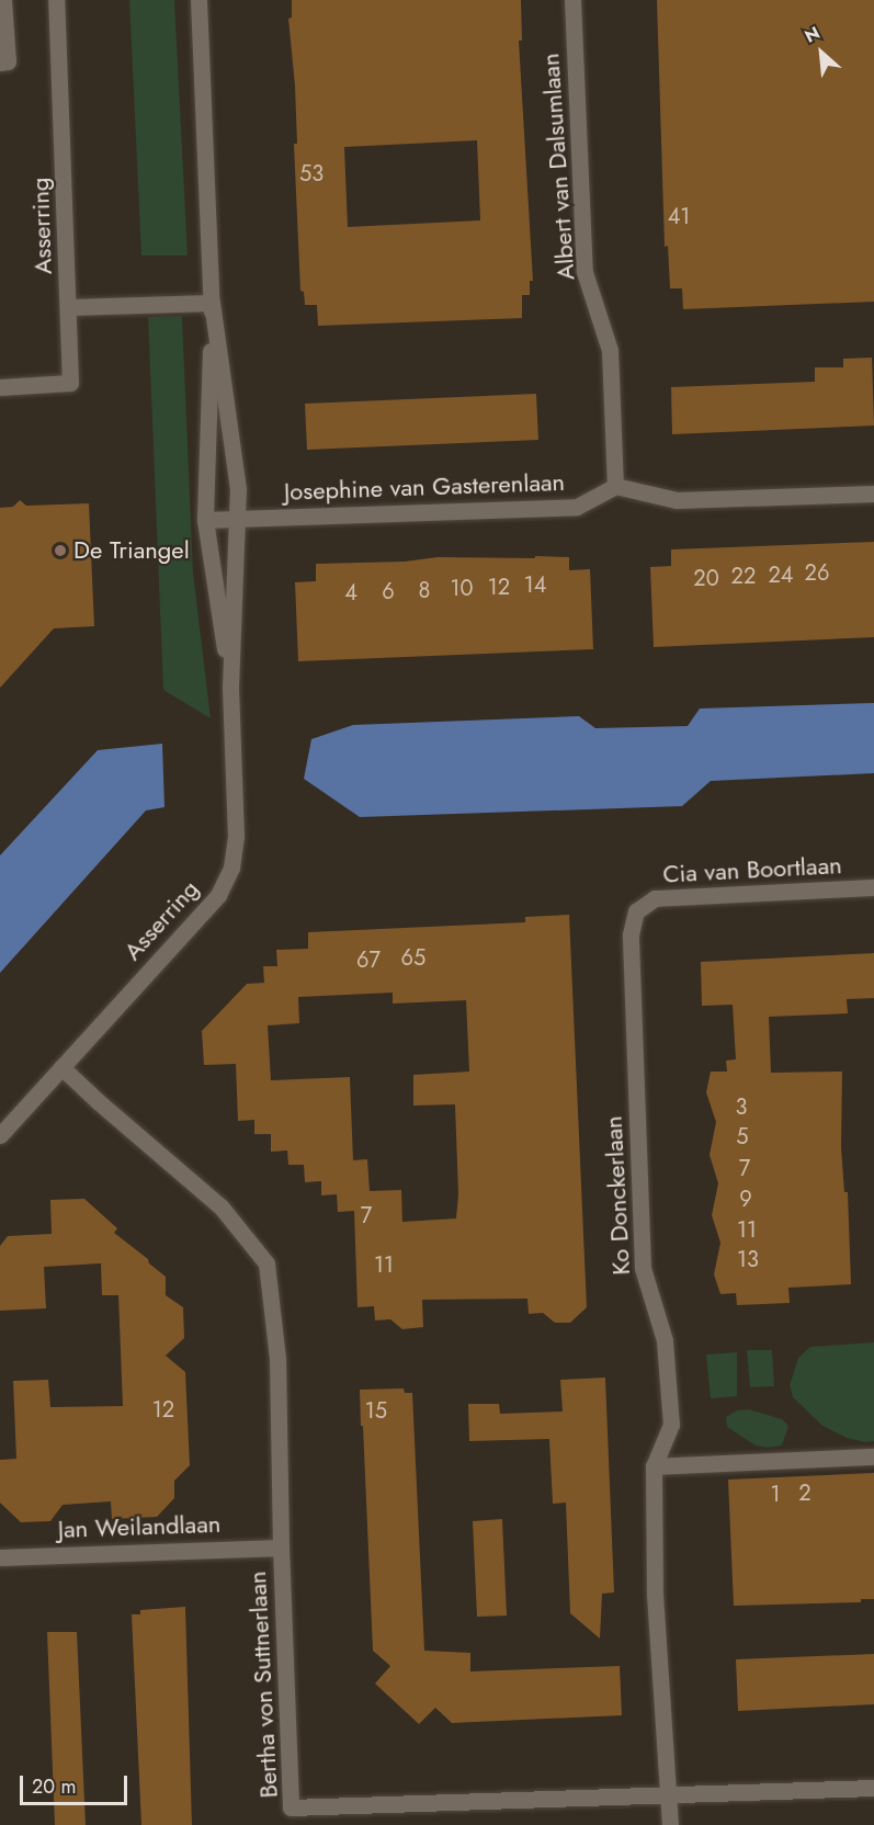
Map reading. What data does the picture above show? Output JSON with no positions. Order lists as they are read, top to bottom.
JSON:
{
  "streets": {
    "street": [
      "Albert van Dalsumlaan",
      "Asserring",
      "Josephine van Gasterenlaan",
      "Cia van Boortlaan",
      "Ko Donckerlaan",
      "Jan Weilandlaan",
      "Bertha von Suttnerlaan"
    ]
  },
  "crossings": [
    ["Albert van Dalsumlaan", "Josephine van Gasterenlaan"],
    ["Asserring", "Josephine van Gasterenlaan"],
    ["Asserring", "Bertha von Suttnerlaan"],
    ["Cia van Boortlaan", "Ko Donckerlaan"],
    ["Ko Donckerlaan", "Bertha von Suttnerlaan"],
    ["Jan Weilandlaan", "Bertha von Suttnerlaan"]
  ],
  "places": ["De Triangel"],
  "house_numbers": [
    "53",
    "41",
    "26",
    "24",
    "22",
    "20",
    "14",
    "12",
    "10",
    "8",
    "6",
    "4",
    "65",
    "67",
    "3",
    "5",
    "7",
    "9",
    "7",
    "11",
    "13",
    "11",
    "12",
    "15",
    "2",
    "1"
  ],
  "scale_bar": "20 m",
  "north": "top left"
}
